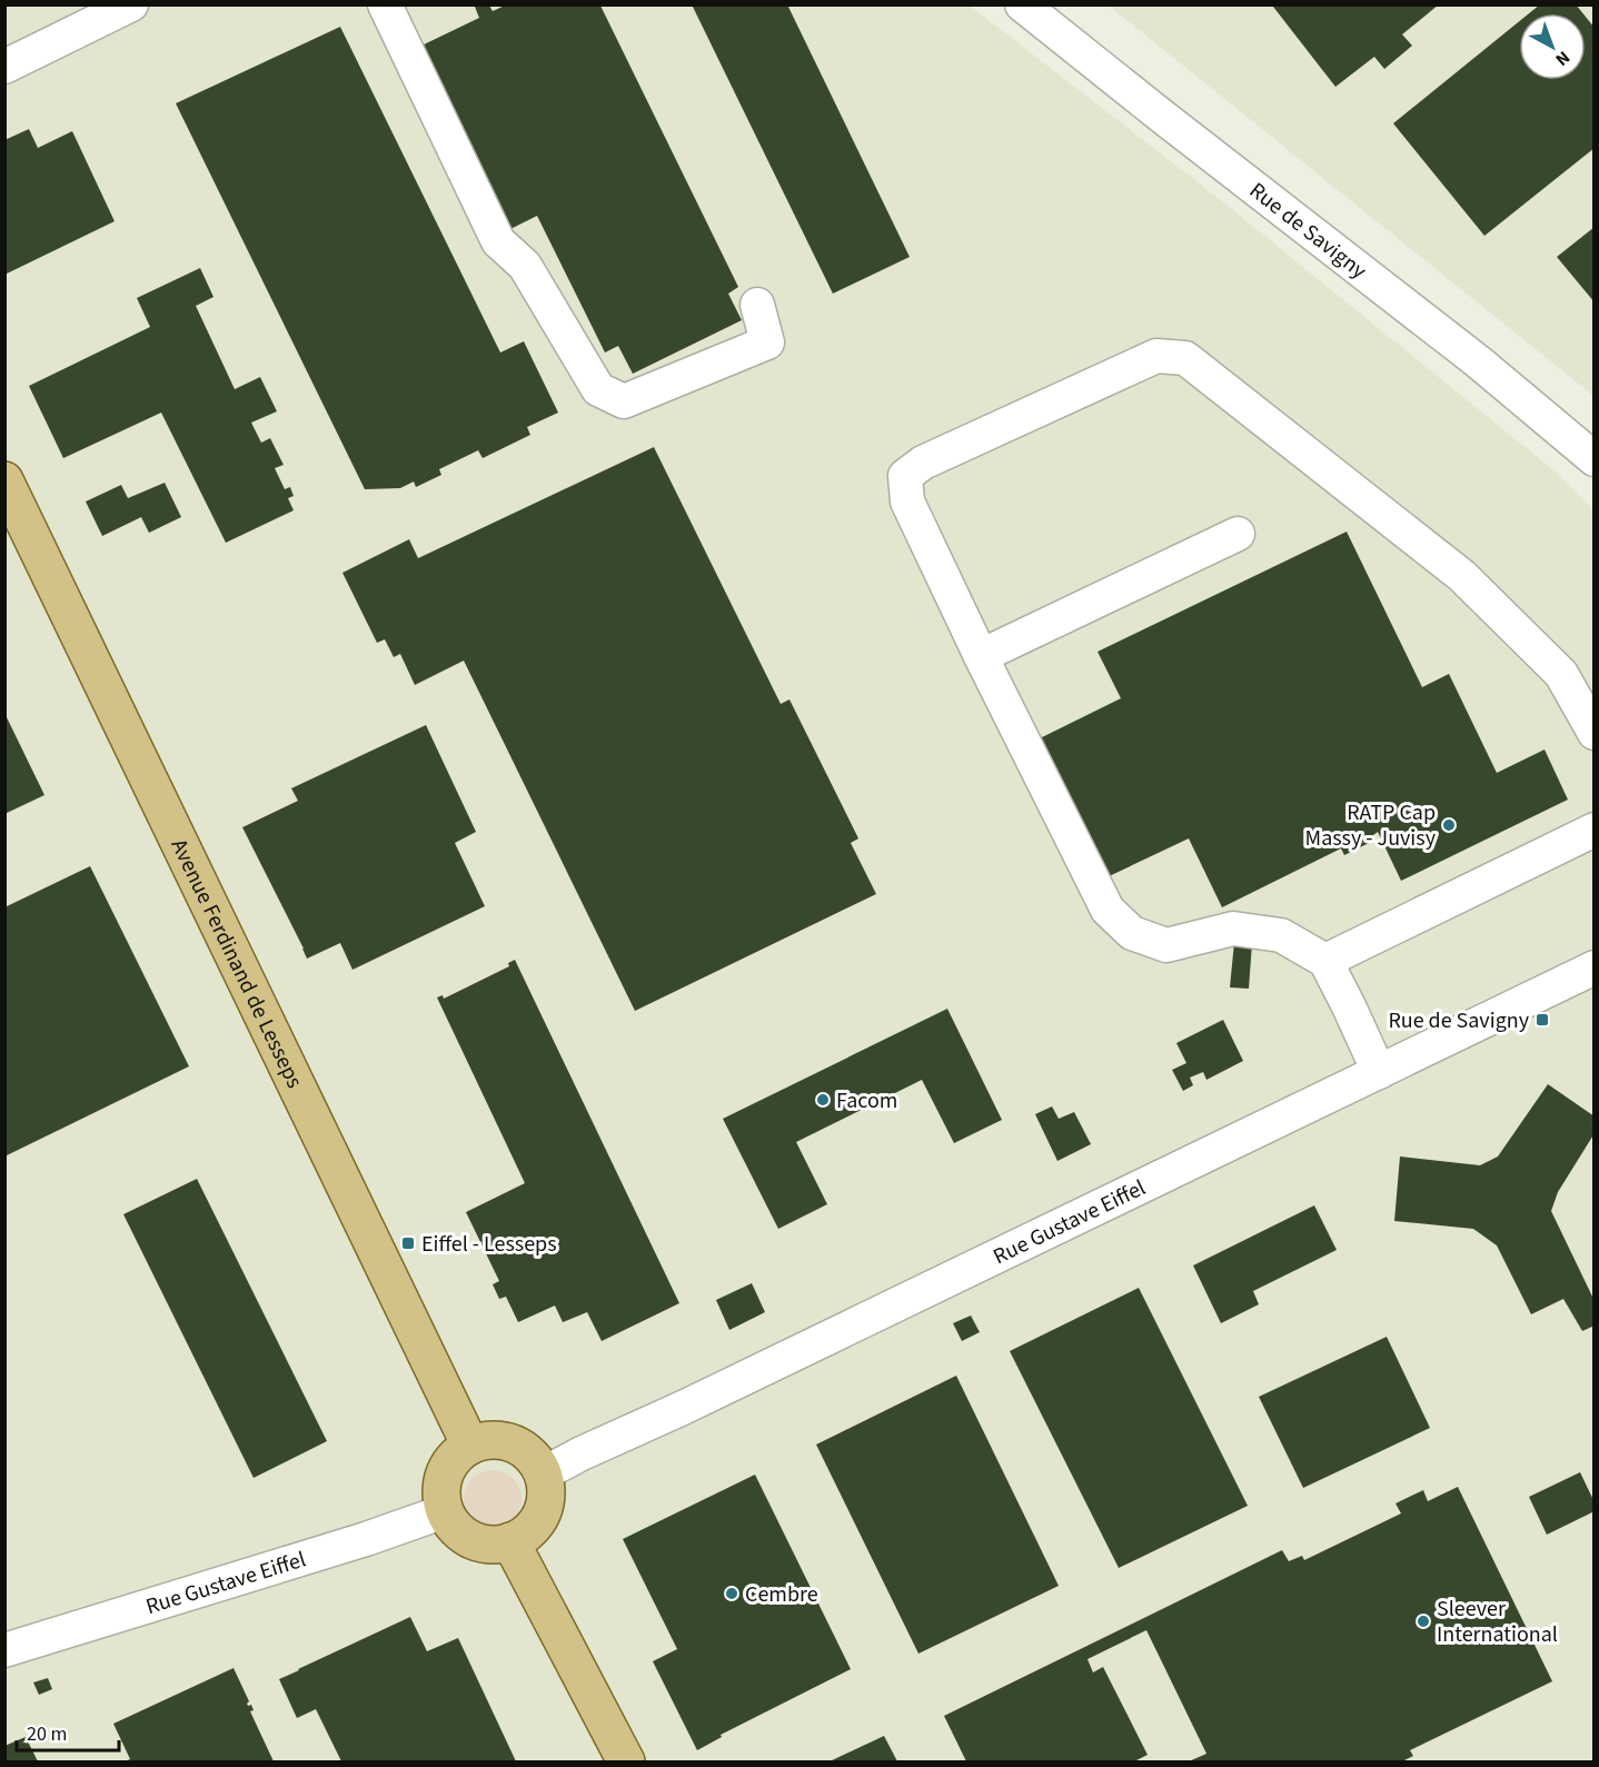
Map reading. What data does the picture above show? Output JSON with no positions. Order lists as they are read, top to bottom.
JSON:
{
  "streets": {
    "main road": ["Avenue Ferdinand de Lesseps"],
    "street": ["Rue de Savigny", "Rue Gustave Eiffel"]
  },
  "crossings": [
    ["Avenue Ferdinand de Lesseps", "Rue Gustave Eiffel"]
  ],
  "places": {
    "other": [
      "RATP Cap Massy - Juvisy",
      "Facom",
      "Cembre",
      "Sleever International"
    ],
    "transit": ["Rue de Savigny", "Eiffel - Lesseps"]
  },
  "scale_bar": "20 m",
  "north": "bottom right"
}
